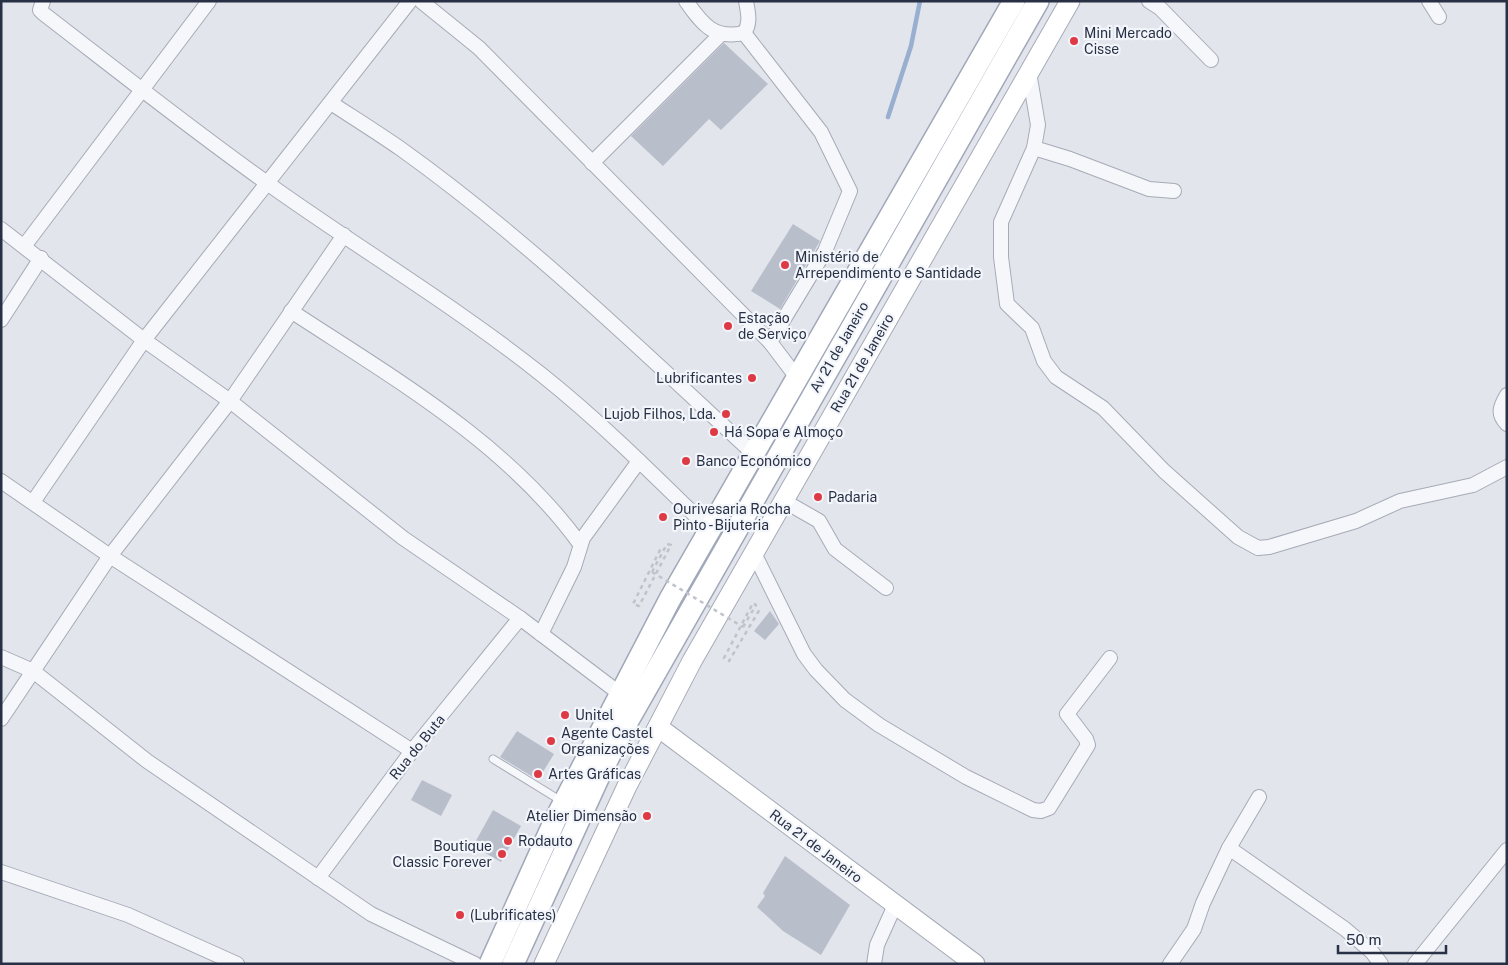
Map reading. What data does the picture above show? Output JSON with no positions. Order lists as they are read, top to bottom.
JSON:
{
  "streets": {
    "main road": ["Av 21 de Janeiro"],
    "street": ["Rua 21 de Janeiro", "Rua do Buta"]
  },
  "places": [
    "Mini Mercado Cisse",
    "Ministério de Arrependimento e Santidade",
    "Estação de Serviço",
    "Lubrificantes",
    "Lujob Filhos, Lda.",
    "Há Sopa e Almoço",
    "Banco Económico",
    "Padaria",
    "Ourivesaria Rocha Pinto - Bijuteria",
    "Unitel",
    "Agente Castel Organizações",
    "Artes Gráficas",
    "Atelier Dimensão",
    "Rodauto",
    "Boutique Classic Forever",
    "(Lubrificates)"
  ],
  "scale_bar": "50 m"
}
